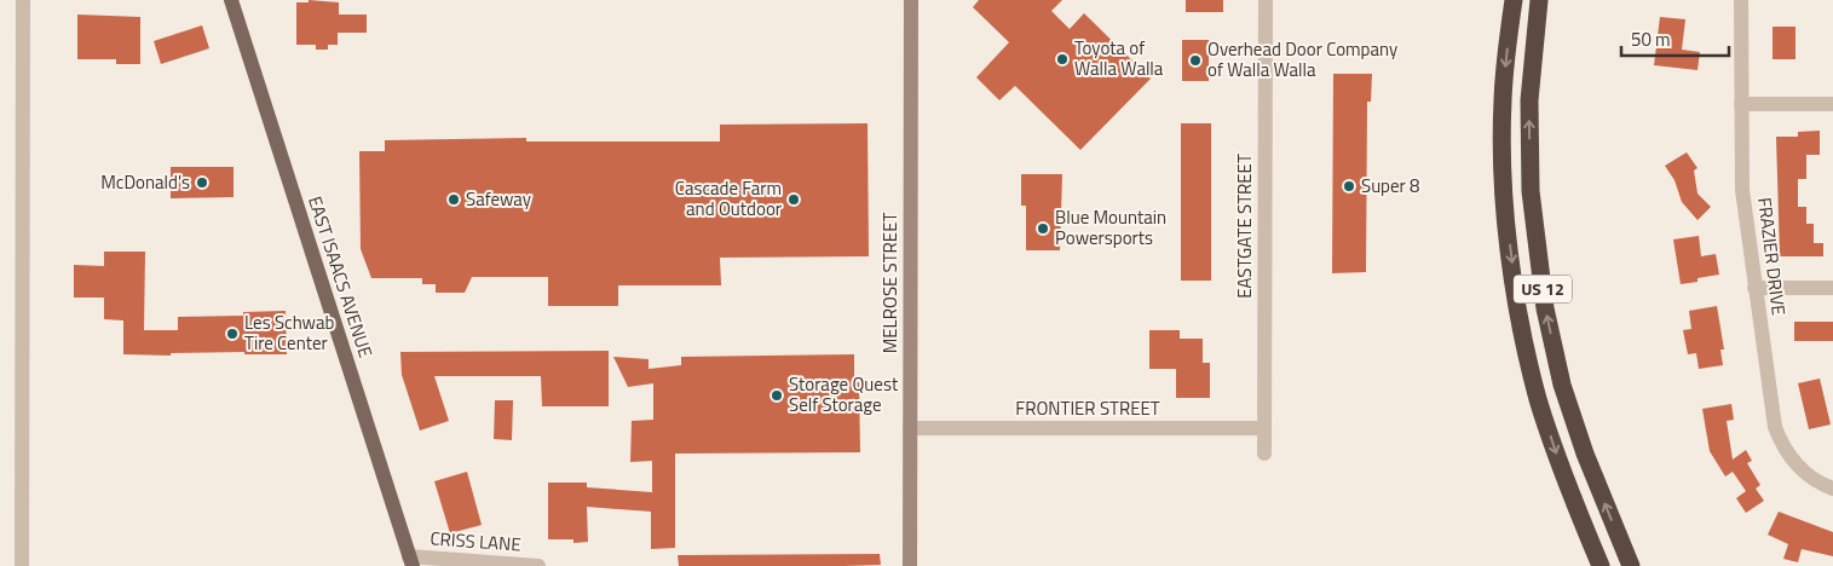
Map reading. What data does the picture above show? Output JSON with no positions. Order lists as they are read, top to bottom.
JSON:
{
  "streets": {
    "highway": ["US 12"],
    "main road": ["EAST ISAACS AVENUE"],
    "street": [
      "EASTGATE STREET",
      "FRAZIER DRIVE",
      "MELROSE STREET",
      "FRONTIER STREET",
      "CRISS LANE"
    ]
  },
  "crossings": [
    ["EASTGATE STREET", "FRONTIER STREET"],
    ["EAST ISAACS AVENUE", "CRISS LANE"],
    ["MELROSE STREET", "FRONTIER STREET"]
  ],
  "places": [
    "Toyota of Walla Walla",
    "Overhead Door Company of Walla Walla",
    "McDonald's",
    "Super 8",
    "Safeway",
    "Cascade Farm and Outdoor",
    "Blue Mountain Powersports",
    "Les Schwab Tire Center",
    "Storage Quest Self Storage"
  ],
  "scale_bar": "50 m"
}
